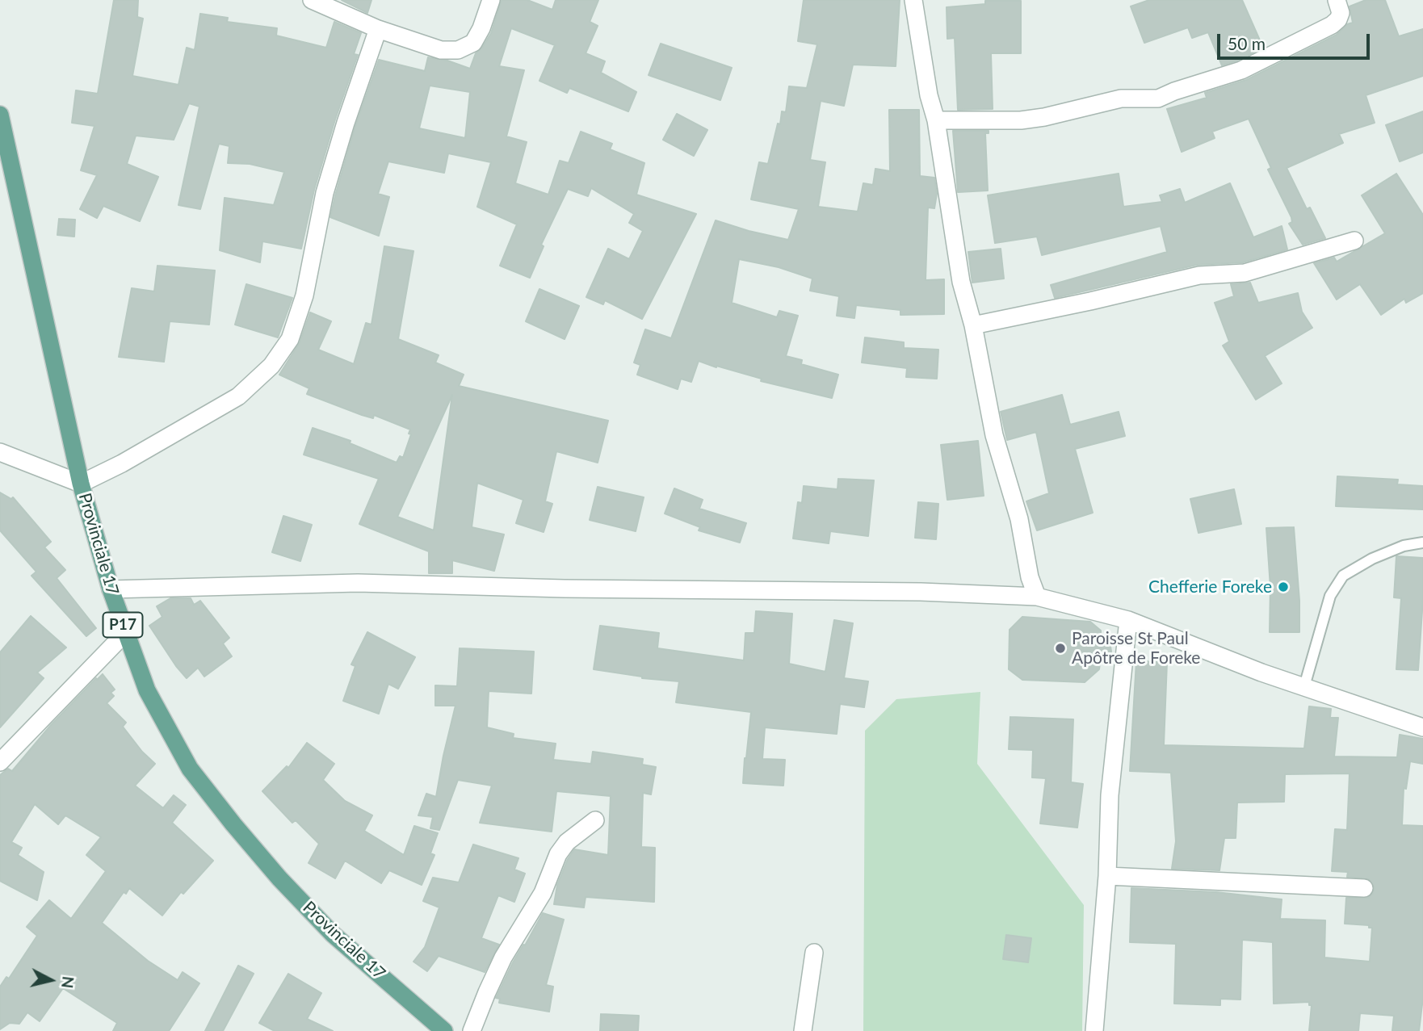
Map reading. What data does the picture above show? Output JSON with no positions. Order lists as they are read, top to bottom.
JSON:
{
  "streets": {
    "main road": ["Provinciale 17", "P17"]
  },
  "places": ["Chefferie Foreke", "Paroisse St Paul Apôtre de Foreke"],
  "scale_bar": "50 m",
  "north": "right"
}
